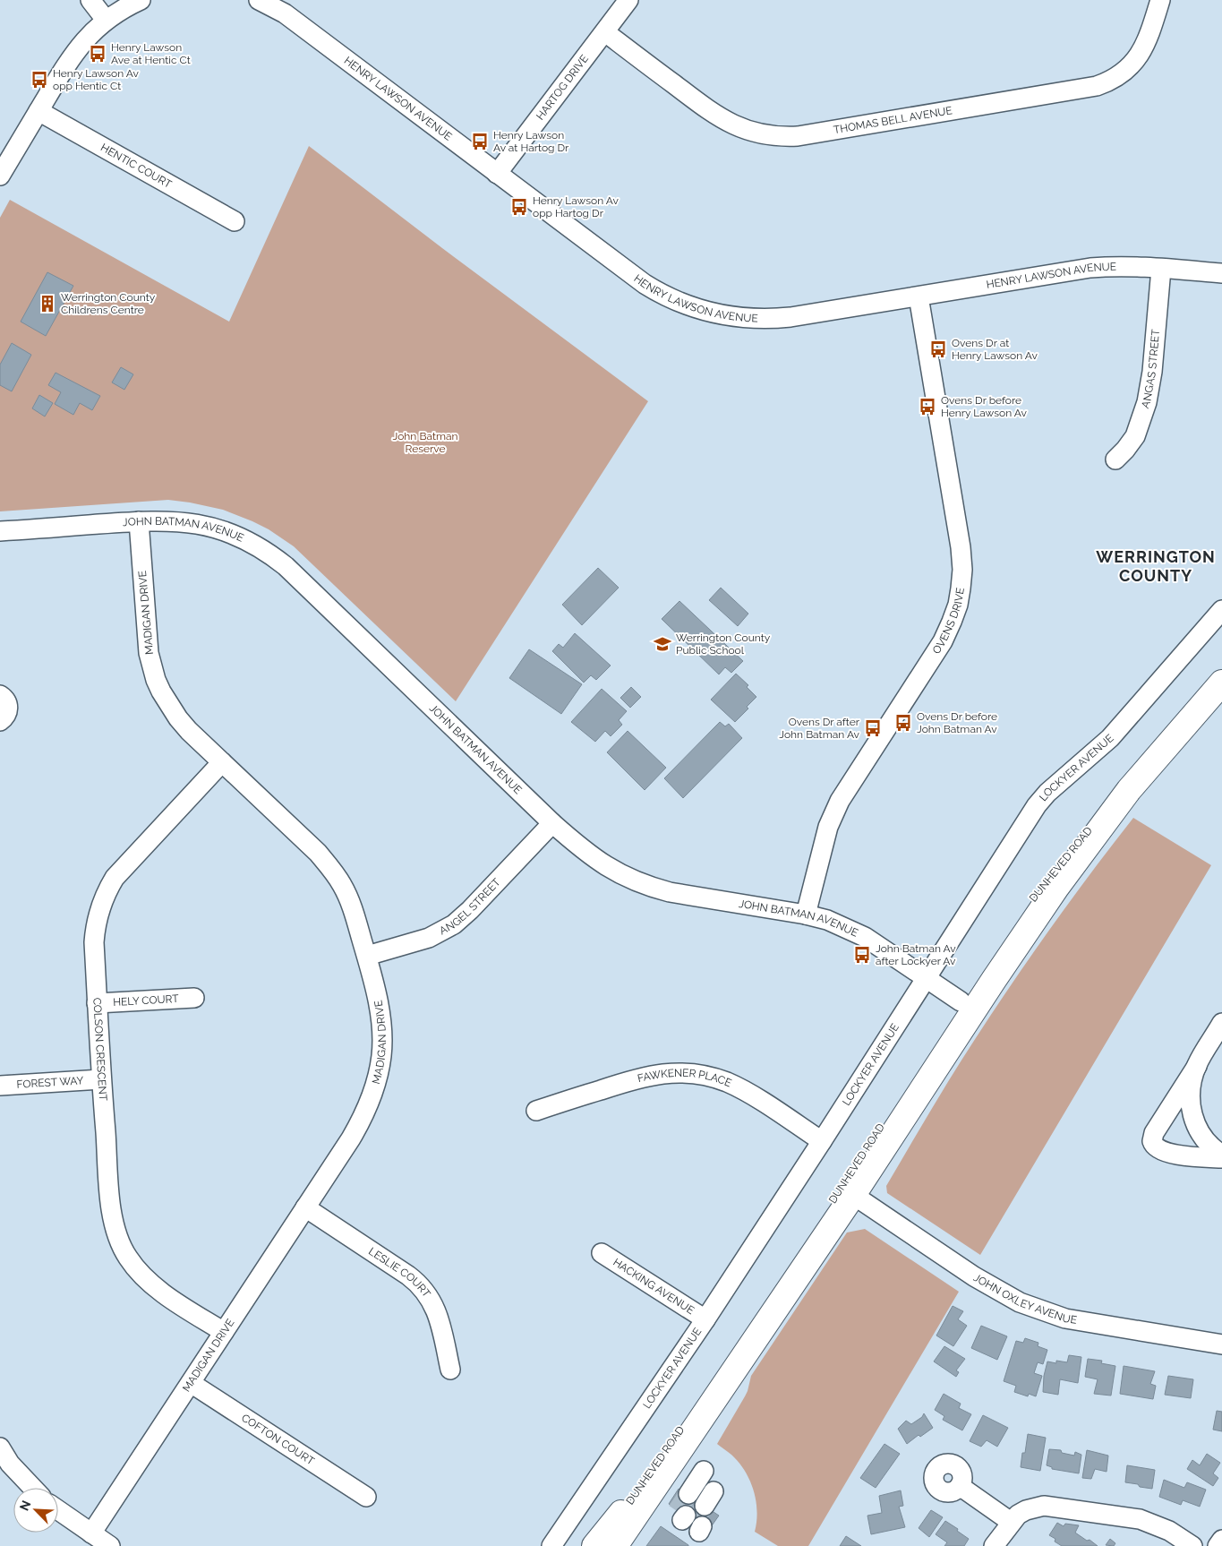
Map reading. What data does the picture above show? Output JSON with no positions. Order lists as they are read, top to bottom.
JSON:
{
  "streets": {
    "main road": ["DUNHEVED ROAD"],
    "street": [
      "HARTOG DRIVE",
      "HENRY LAWSON AVENUE",
      "THOMAS BELL AVENUE",
      "HENTIC COURT",
      "ANGAS STREET",
      "JOHN BATMAN AVENUE",
      "MADIGAN DRIVE",
      "OVENS DRIVE",
      "LOCKYER AVENUE",
      "ANGEL STREET",
      "HELY COURT",
      "COLSON CRESCENT",
      "FOREST WAY",
      "FAWKENER PLACE",
      "LESLIE COURT",
      "HACKING AVENUE",
      "JOHN OXLEY AVENUE",
      "COFTON COURT"
    ]
  },
  "crossings": [
    ["HARTOG DRIVE", "HENRY LAWSON AVENUE"],
    ["HARTOG DRIVE", "THOMAS BELL AVENUE"],
    ["HENRY LAWSON AVENUE", "ANGAS STREET"],
    ["HENRY LAWSON AVENUE", "OVENS DRIVE"],
    ["JOHN BATMAN AVENUE", "MADIGAN DRIVE"],
    ["JOHN BATMAN AVENUE", "OVENS DRIVE"],
    ["JOHN BATMAN AVENUE", "LOCKYER AVENUE"],
    ["JOHN BATMAN AVENUE", "DUNHEVED ROAD"],
    ["JOHN BATMAN AVENUE", "ANGEL STREET"],
    ["MADIGAN DRIVE", "ANGEL STREET"],
    ["MADIGAN DRIVE", "COLSON CRESCENT"],
    ["MADIGAN DRIVE", "LESLIE COURT"],
    ["MADIGAN DRIVE", "COFTON COURT"],
    ["LOCKYER AVENUE", "FAWKENER PLACE"],
    ["LOCKYER AVENUE", "HACKING AVENUE"],
    ["DUNHEVED ROAD", "JOHN OXLEY AVENUE"],
    ["HELY COURT", "COLSON CRESCENT"],
    ["COLSON CRESCENT", "FOREST WAY"]
  ],
  "districts": ["WERRINGTON COUNTY"],
  "parks": ["John Batman Reserve"],
  "places": {
    "bus stop": [
      "Henry Lawson Ave at Hentic Ct",
      "Henry Lawson Av opp Hentic Ct",
      "Henry Lawson Av at Hartog Dr",
      "Henry Lawson Av opp Hartog Dr",
      "Ovens Dr at Henry Lawson Av",
      "Ovens Dr before Henry Lawson Av",
      "Ovens Dr before John Batman Av",
      "Ovens Dr after John Batman Av",
      "John Batman Av after Lockyer Av"
    ],
    "building": ["Werrington County Childrens Centre"],
    "school or university": ["Werrington County Public School"]
  },
  "north": "top left"
}
